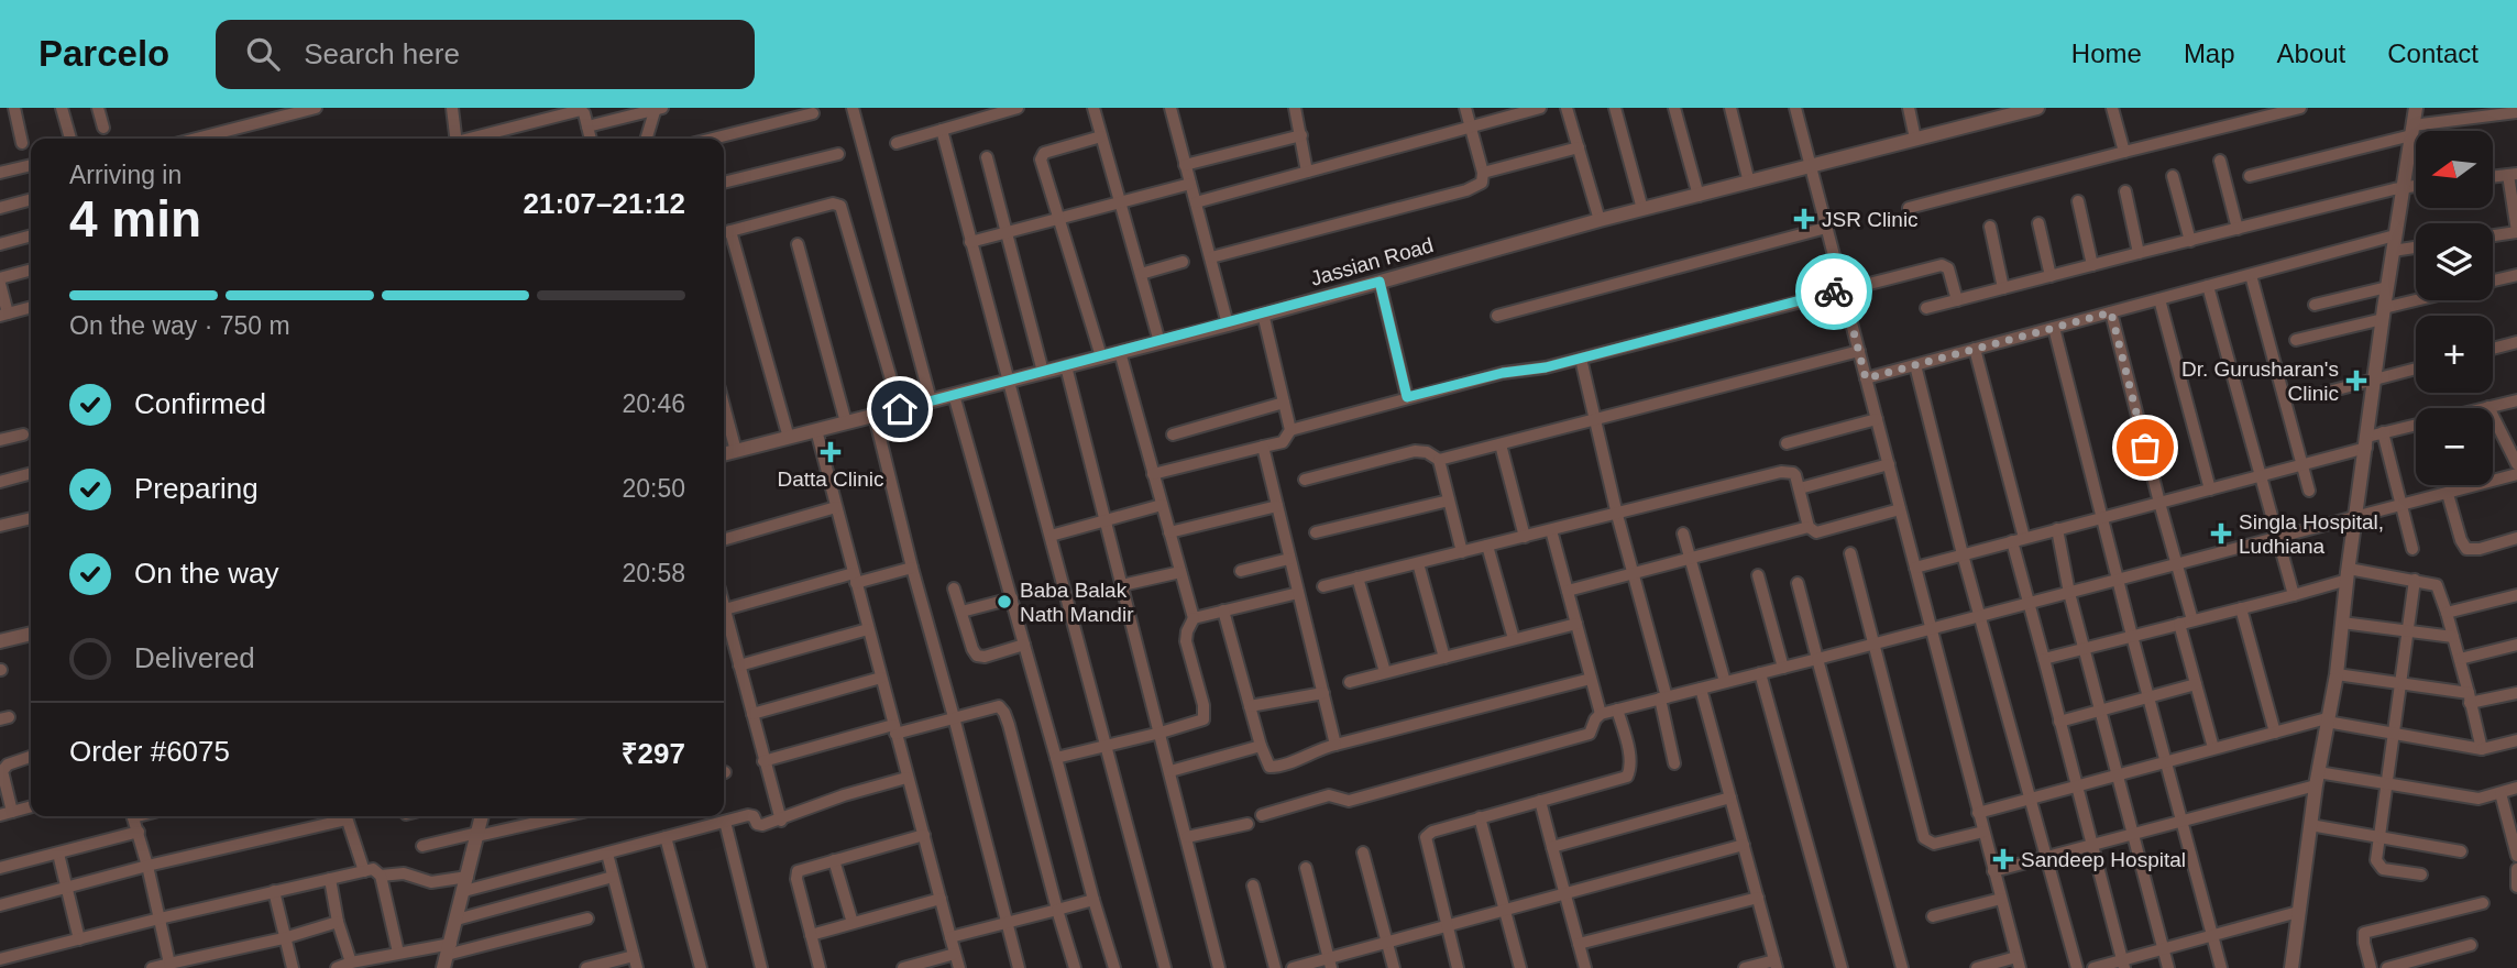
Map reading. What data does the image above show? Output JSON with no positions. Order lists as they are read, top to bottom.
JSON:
{
  "streets": {
    "street": ["Jassian Road"]
  },
  "places": {
    "health": [
      "JSR Clinic",
      "Dr. Gurusharan's Clinic",
      "Datta Clinic",
      "Singla Hospital, Ludhiana",
      "Sandeep Hospital"
    ],
    "other": ["Baba Balak Nath Mandir"]
  },
  "north": "left",
  "page": {
    "header": "Parcelo",
    "search": "Search here",
    "nav": [
      "Home",
      "Map",
      "About",
      "Contact"
    ],
    "map_buttons": ["+", "−"],
    "heading": ["4 min", "Arriving in", "21:07–21:12"],
    "panel": ["Order #6075", "₹297"],
    "bar": "On the way · 750 m",
    "list": [
      ["Confirmed", "20:46"],
      ["Preparing", "20:50"],
      ["On the way", "20:58"],
      "Delivered"
    ]
  }
}
